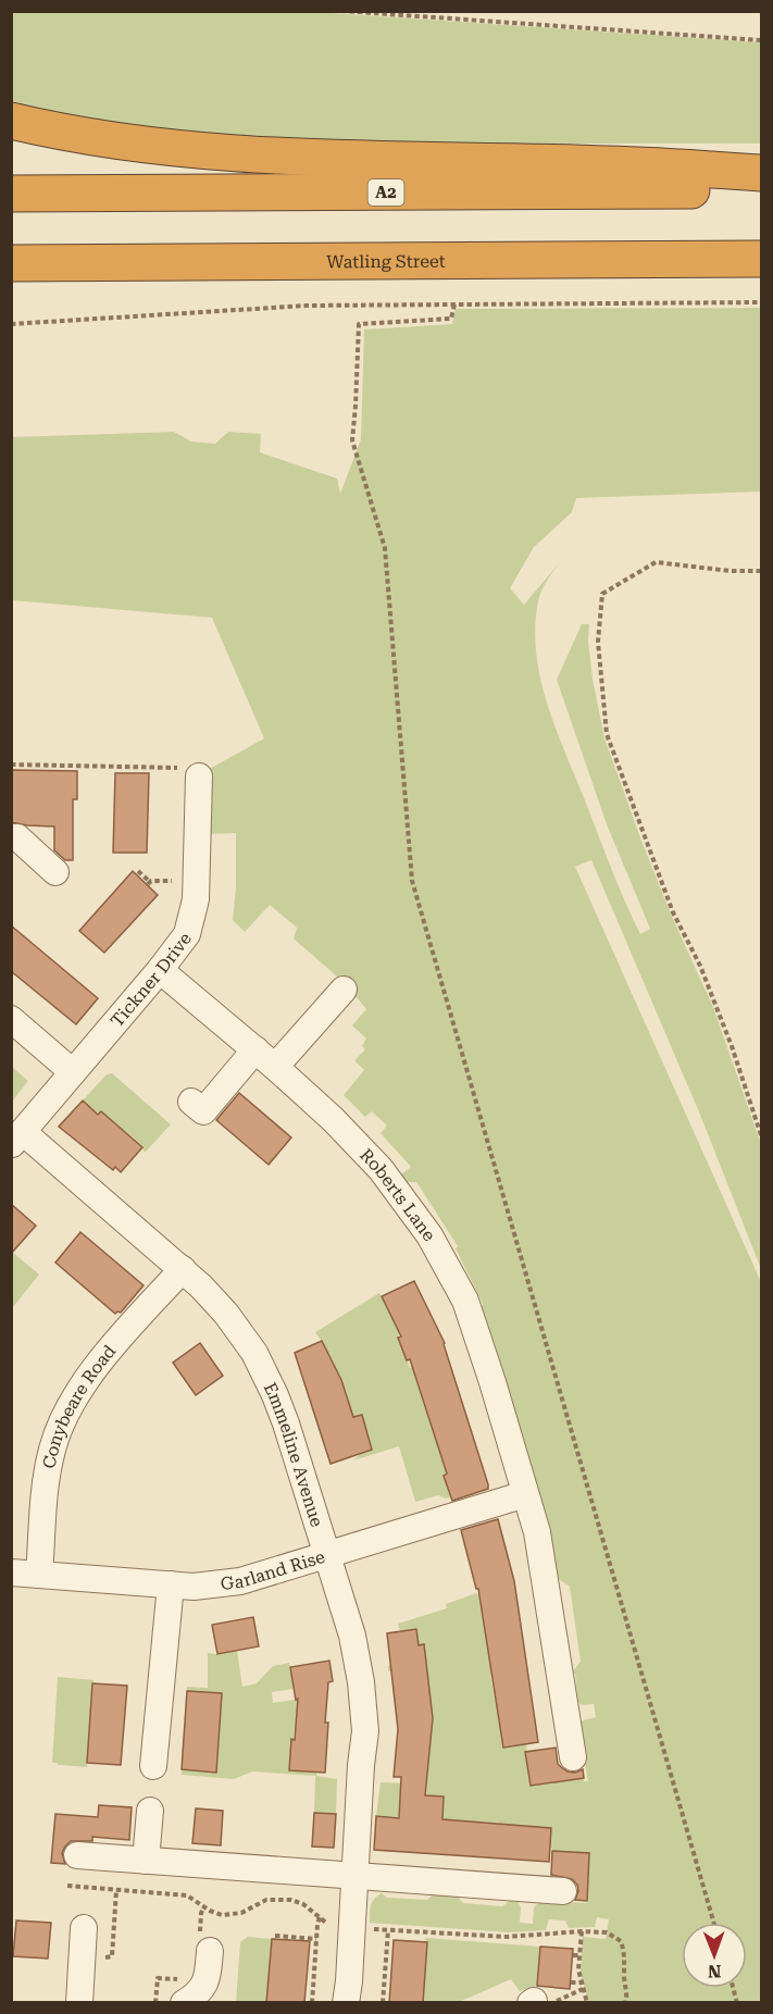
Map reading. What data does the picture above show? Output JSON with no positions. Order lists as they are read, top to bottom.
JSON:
{
  "streets": {
    "highway": ["A2", "Watling Street"],
    "street": [
      "Tickner Drive",
      "Roberts Lane",
      "Conybeare Road",
      "Emmeline Avenue",
      "Garland Rise"
    ]
  },
  "crossings": [
    ["Tickner Drive", "Roberts Lane"],
    ["Tickner Drive", "Emmeline Avenue"],
    ["Roberts Lane", "Garland Rise"],
    ["Conybeare Road", "Emmeline Avenue"],
    ["Conybeare Road", "Garland Rise"],
    ["Emmeline Avenue", "Garland Rise"]
  ],
  "north": "bottom"
}
